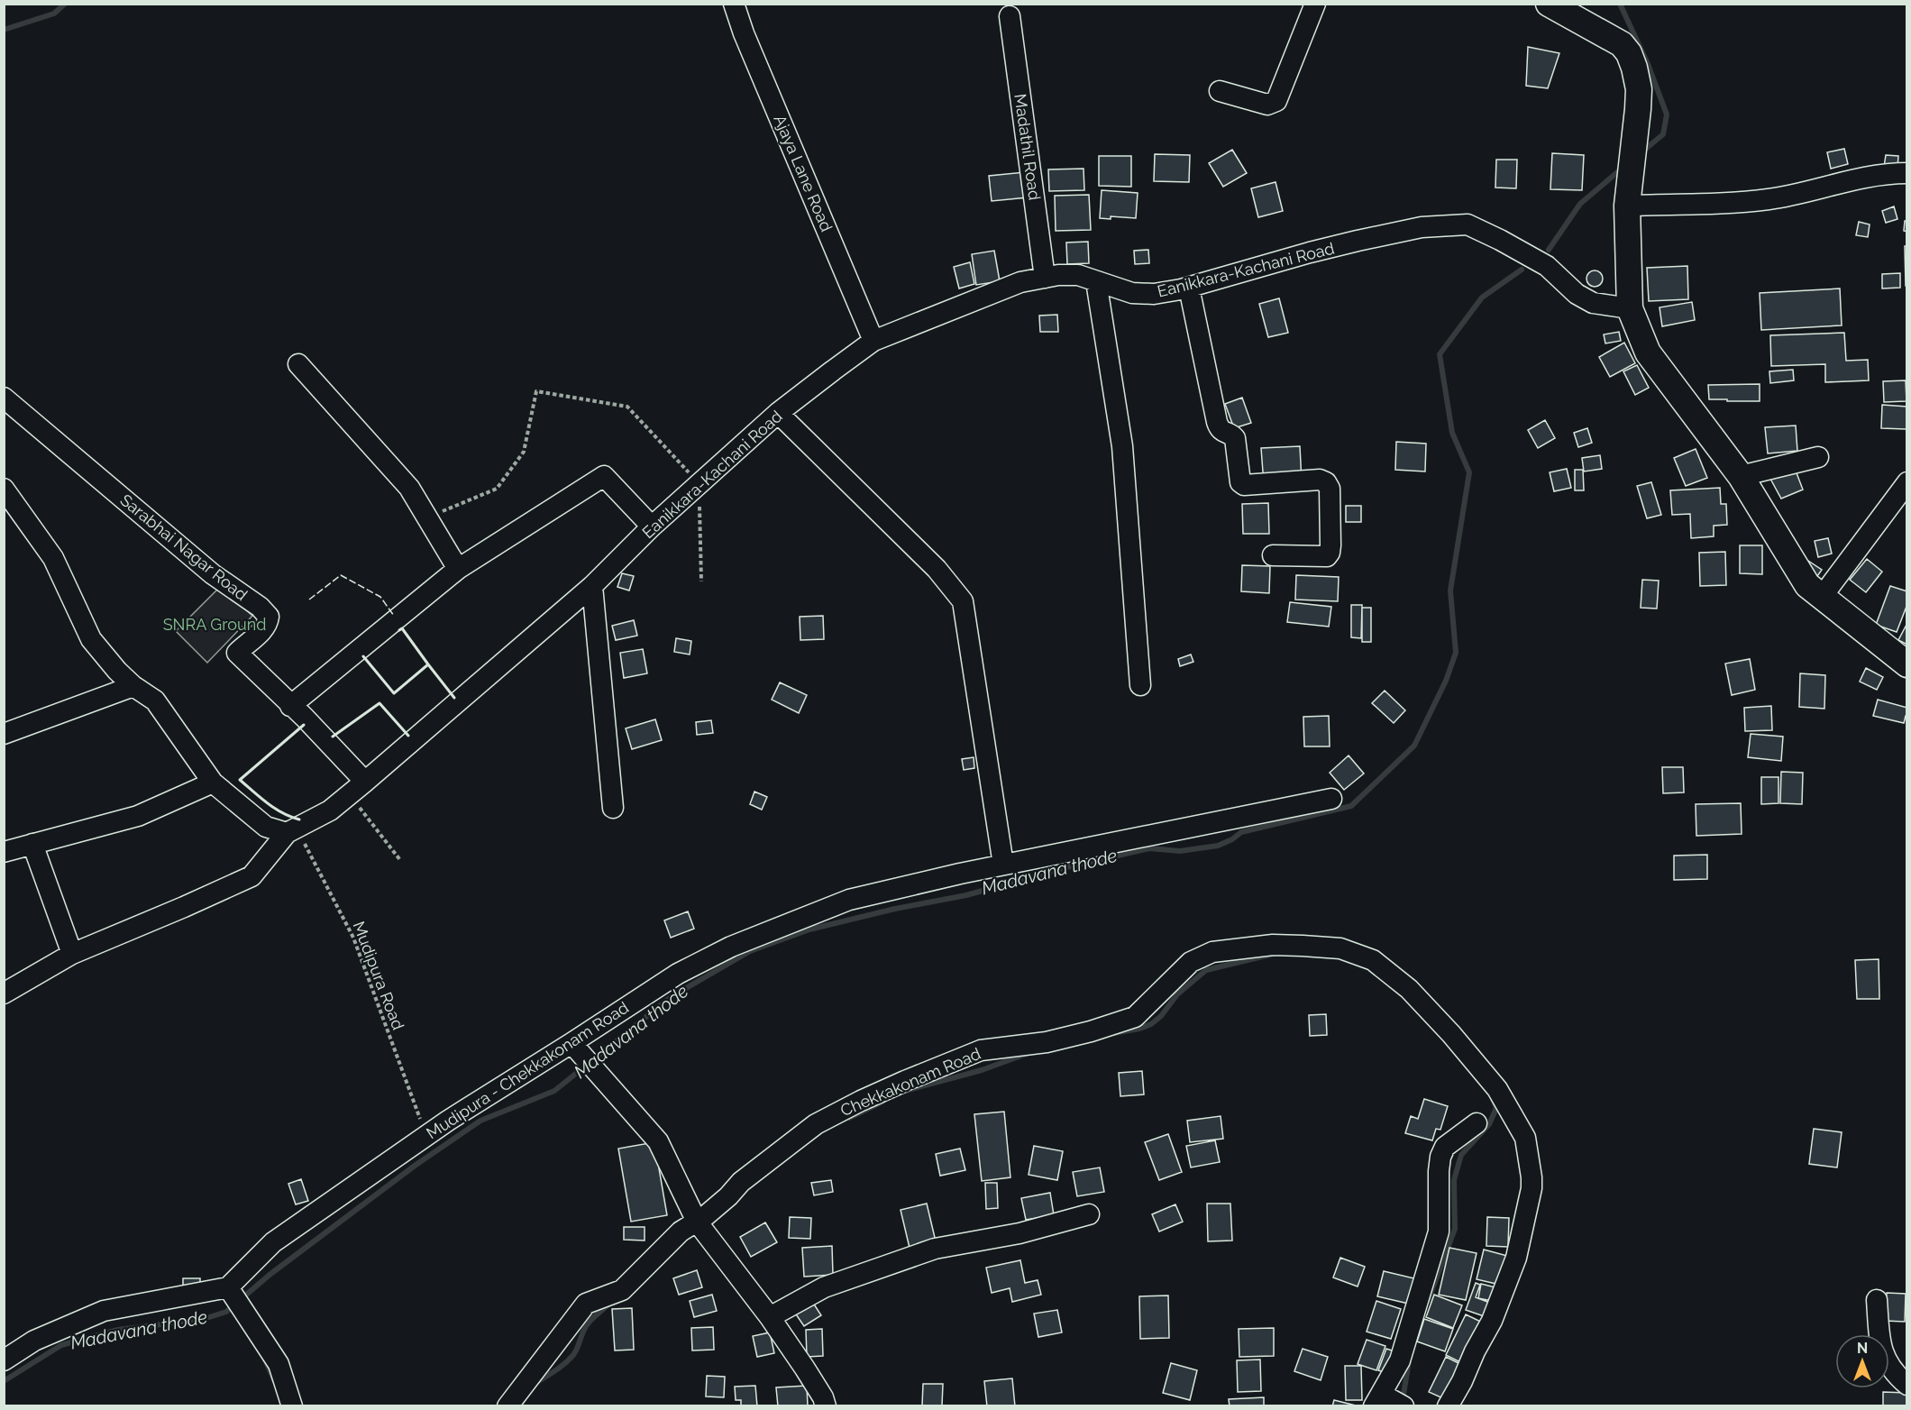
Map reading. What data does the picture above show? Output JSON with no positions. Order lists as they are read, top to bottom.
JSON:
{
  "streets": {
    "street": [
      "Madathil Road",
      "Ajaya Lane Road",
      "Eanikkara-Kachani Road",
      "Sarabhai Nagar Road",
      "Mudipura - Chekkakonam Road",
      "Chekkakonam Road"
    ],
    "path": ["Mudipura Road"]
  },
  "crossings": [
    ["Madathil Road", "Eanikkara-Kachani Road"],
    ["Ajaya Lane Road", "Eanikkara-Kachani Road"],
    ["Eanikkara-Kachani Road", "Sarabhai Nagar Road"],
    ["Eanikkara-Kachani Road", "Mudipura Road"],
    ["Mudipura Road", "Mudipura - Chekkakonam Road"]
  ],
  "water": ["Madavana thode"],
  "parks": ["SNRA Ground"],
  "north": "top"
}
